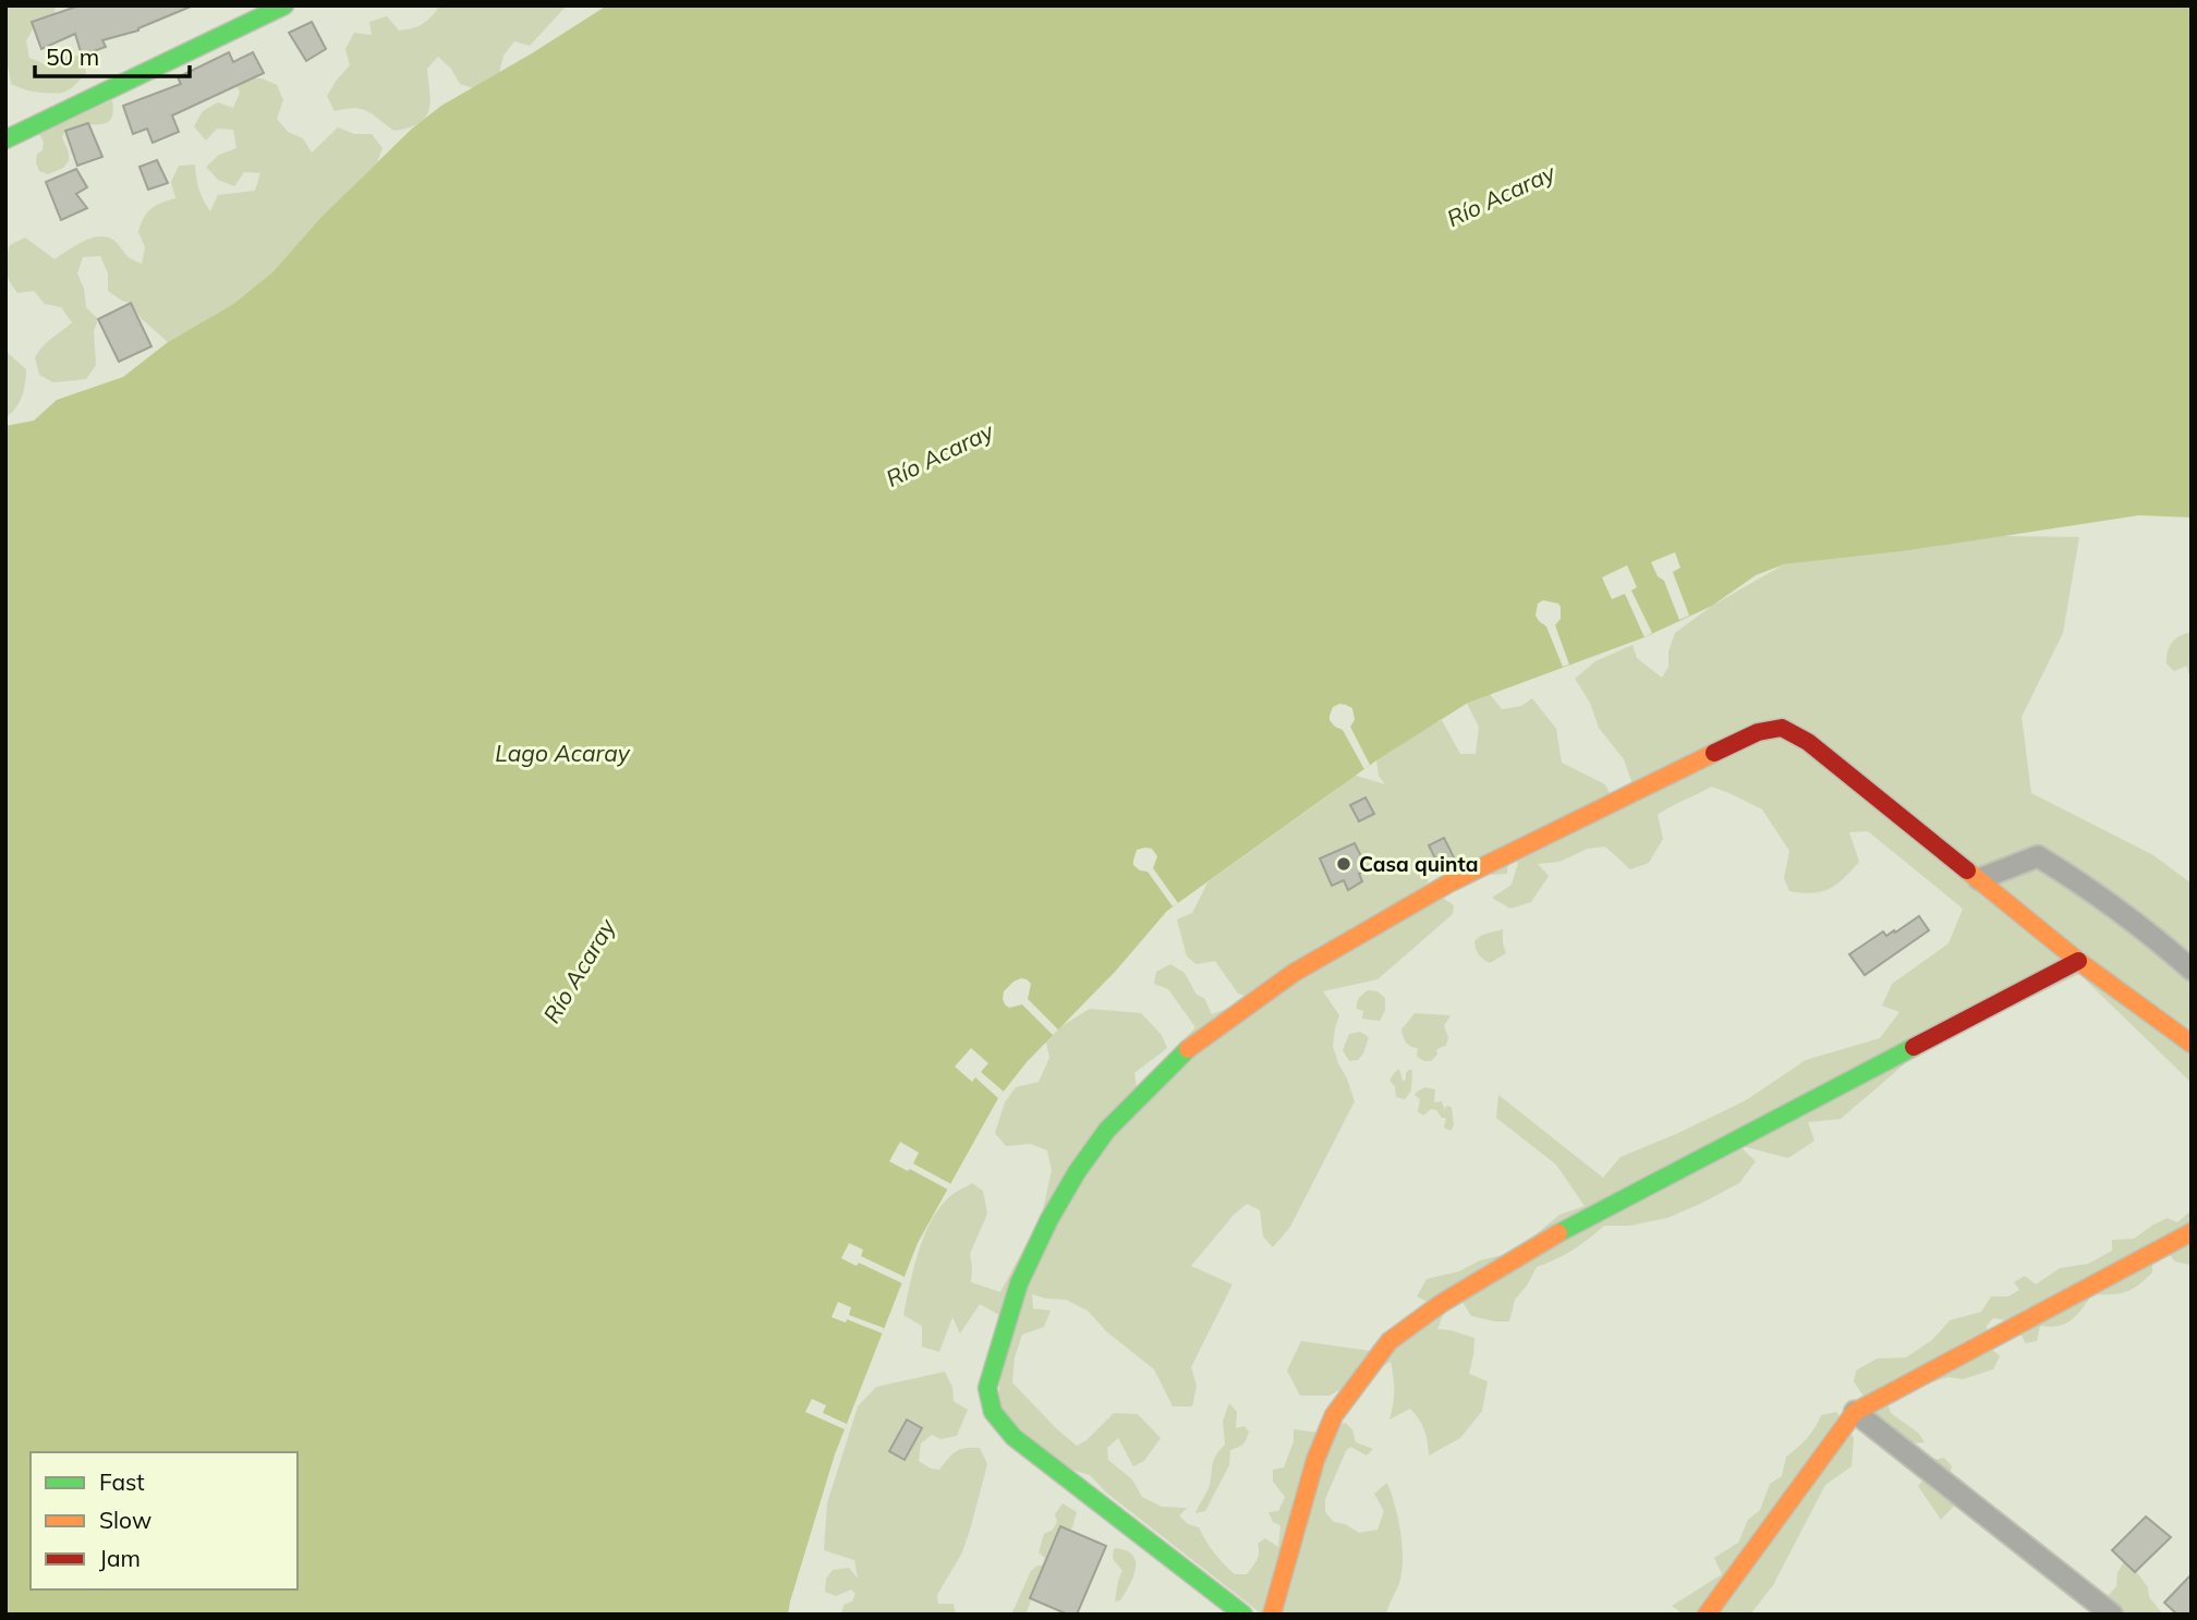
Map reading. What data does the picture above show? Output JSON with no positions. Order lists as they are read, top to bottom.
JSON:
{
  "water": ["Río Acaray", "Lago Acaray"],
  "places": ["Casa quinta"],
  "legend": ["Fast", "Slow", "Jam"],
  "scale_bar": "50 m"
}
